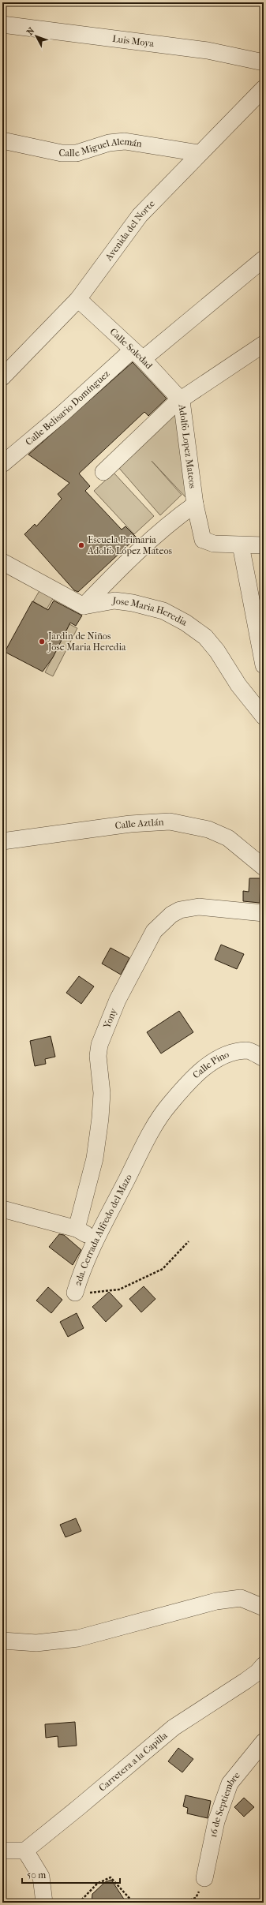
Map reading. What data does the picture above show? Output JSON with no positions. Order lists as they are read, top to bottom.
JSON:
{
  "streets": {
    "street": [
      "Luis Moya",
      "Calle Miguel Alemán",
      "Avenida del Norte",
      "Calle Soledad",
      "Calle Belisario Domínguez",
      "Adolfo Lopez Mateos",
      "Jose Maria Heredia",
      "Calle Aztlán",
      "Yony",
      "Calle Pino",
      "2da. Cerrada Alfredo del Mazo",
      "Carretera a la Capilla",
      "16 de Septiembre"
    ]
  },
  "crossings": [
    ["Calle Miguel Alemán", "Avenida del Norte"],
    ["Avenida del Norte", "Calle Soledad"],
    ["Calle Soledad", "Calle Belisario Domínguez"],
    ["Calle Soledad", "Adolfo Lopez Mateos"],
    ["Calle Pino", "2da. Cerrada Alfredo del Mazo"]
  ],
  "places": ["Escuela Primaria Adolfo López Mateos", "Jardin de Niños Jose Maria Heredia"],
  "scale_bar": "50 m",
  "north": "top left"
}
